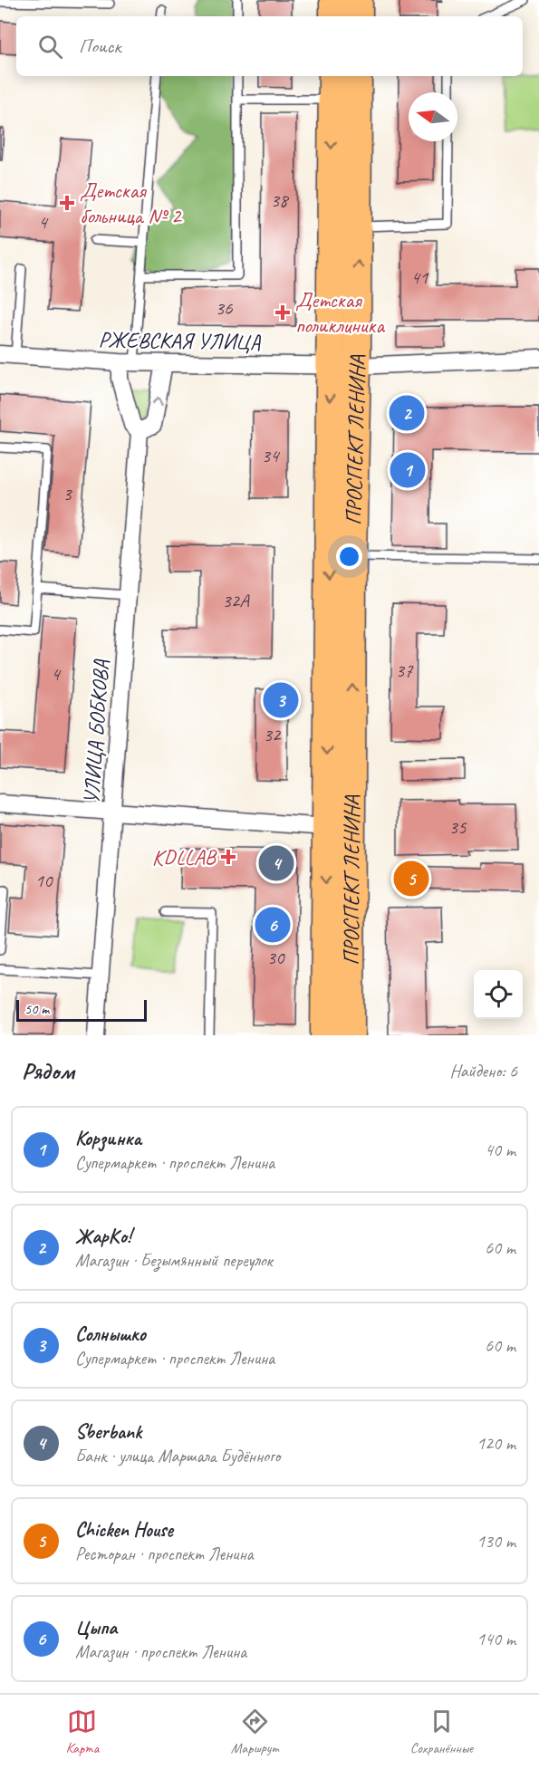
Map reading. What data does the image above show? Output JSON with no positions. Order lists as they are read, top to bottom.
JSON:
{
  "streets": {
    "main road": ["ПРОСПЕКТ ЛЕНИНА"],
    "street": ["РЖЕВСКАЯ УЛИЦА", "УЛИЦА БОБКОВА"]
  },
  "crossings": [
    ["РЖЕВСКАЯ УЛИЦА", "ПРОСПЕКТ ЛЕНИНА"]
  ],
  "places": {
    "health": ["Детская больница № 2", "Детская поликлиника", "KDLLAB"]
  },
  "house_numbers": [
    "38",
    "4",
    "41",
    "36",
    "34",
    "3",
    "32А",
    "37",
    "4",
    "32",
    "35",
    "10",
    "30"
  ],
  "scale_bar": "50 m",
  "north": "left",
  "page": {
    "search": "Поиск",
    "pins": [
      "2",
      "1",
      "3",
      "4",
      "5",
      "6"
    ],
    "scale": "50 m",
    "heading": ["Рядом", "Найдено: 6"],
    "list": [
      {
        "mark": "1",
        "name": "Корзинка",
        "note": "Супермаркет · проспект Ленина",
        "value": "40 m"
      },
      {
        "mark": "2",
        "name": "ЖарКо!",
        "note": "Магазин · Безымянный переулок",
        "value": "60 m"
      },
      {
        "mark": "3",
        "name": "Солнышко",
        "note": "Супермаркет · проспект Ленина",
        "value": "60 m"
      },
      {
        "mark": "4",
        "name": "Sberbank",
        "note": "Банк · улица Маршала Будённого",
        "value": "120 m"
      },
      {
        "mark": "5",
        "name": "Chicken House",
        "note": "Ресторан · проспект Ленина",
        "value": "130 m"
      },
      {
        "mark": "6",
        "name": "Цыпа",
        "note": "Магазин · проспект Ленина",
        "value": "140 m"
      }
    ],
    "nav": ["Карта", "Маршрут", "Сохранённые"]
  }
}
